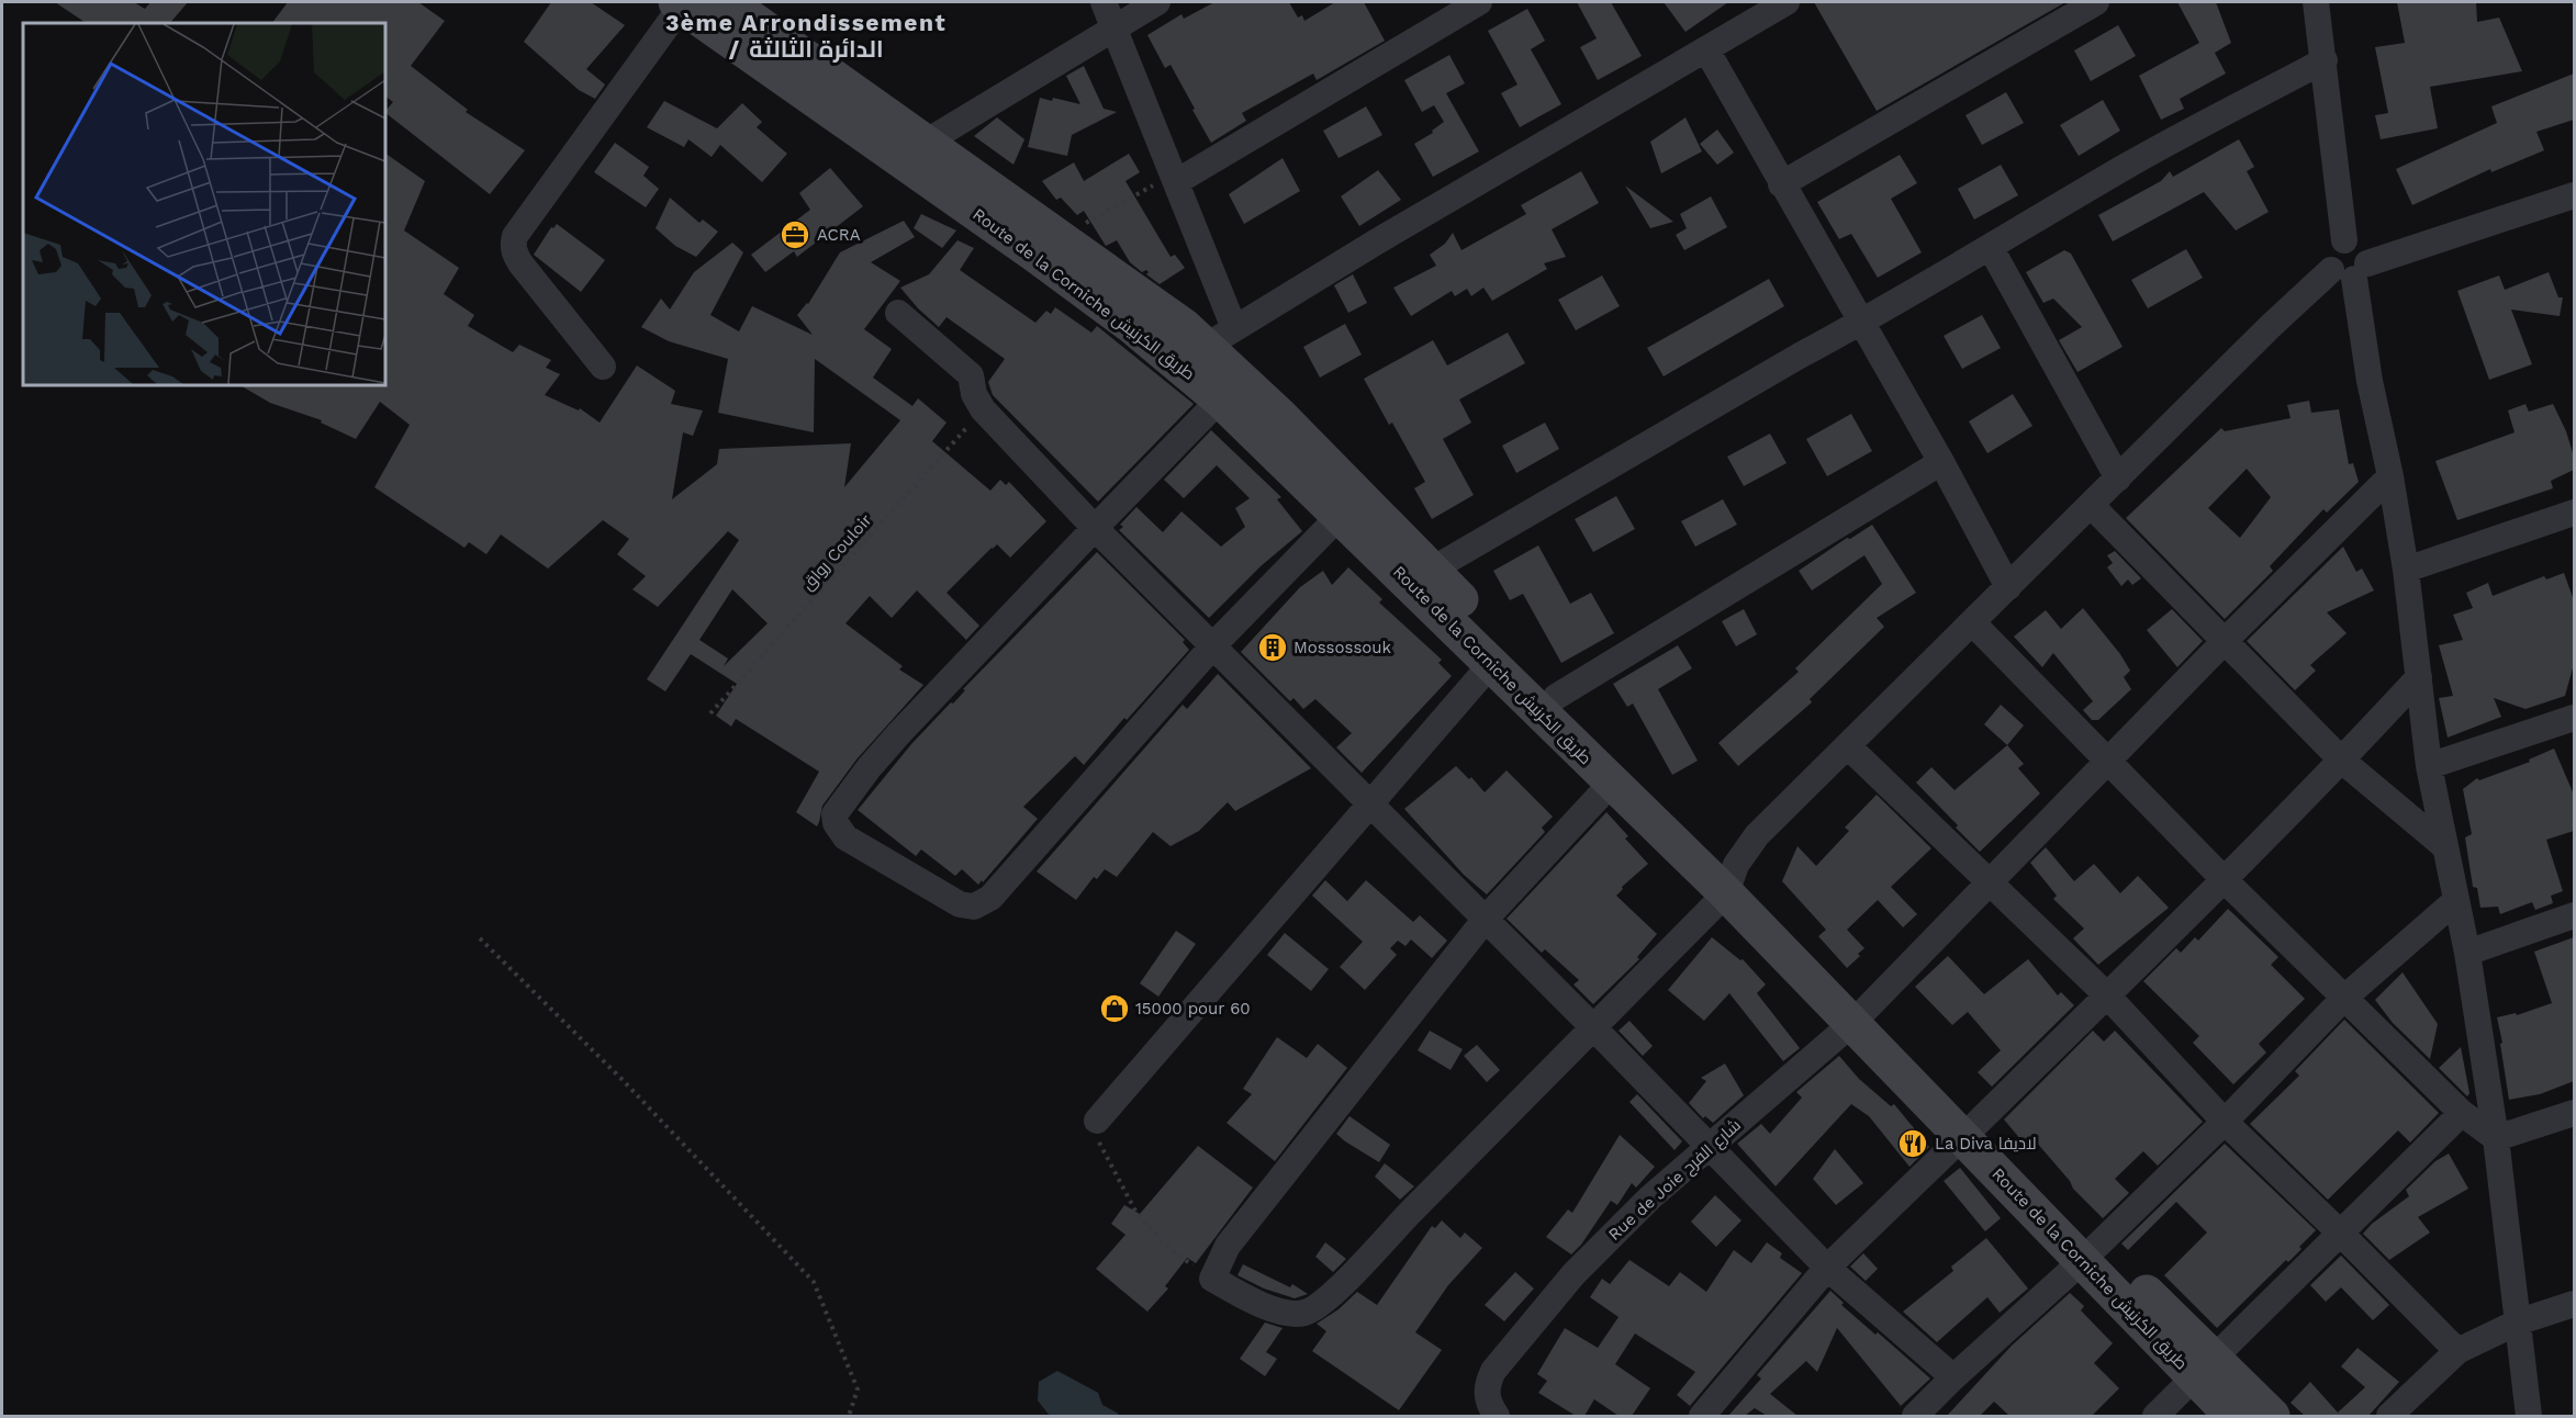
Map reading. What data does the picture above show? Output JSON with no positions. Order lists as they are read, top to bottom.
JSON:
{
  "streets": {
    "street": ["Route de la Corniche طريق الكرنيش", "Rue de Joie شارع الفرح"],
    "path": ["رواق Couloir"]
  },
  "crossings": [
    ["Route de la Corniche طريق الكرنيش", "Rue de Joie شارع الفرح"]
  ],
  "districts": ["3ème Arrondissement / الدائرة الثالثة"],
  "places": {
    "office": ["ACRA"],
    "building": ["Mossossouk"],
    "shop": ["15000 pour 60"],
    "restaurant": ["La Diva لاديفا"]
  }
}
